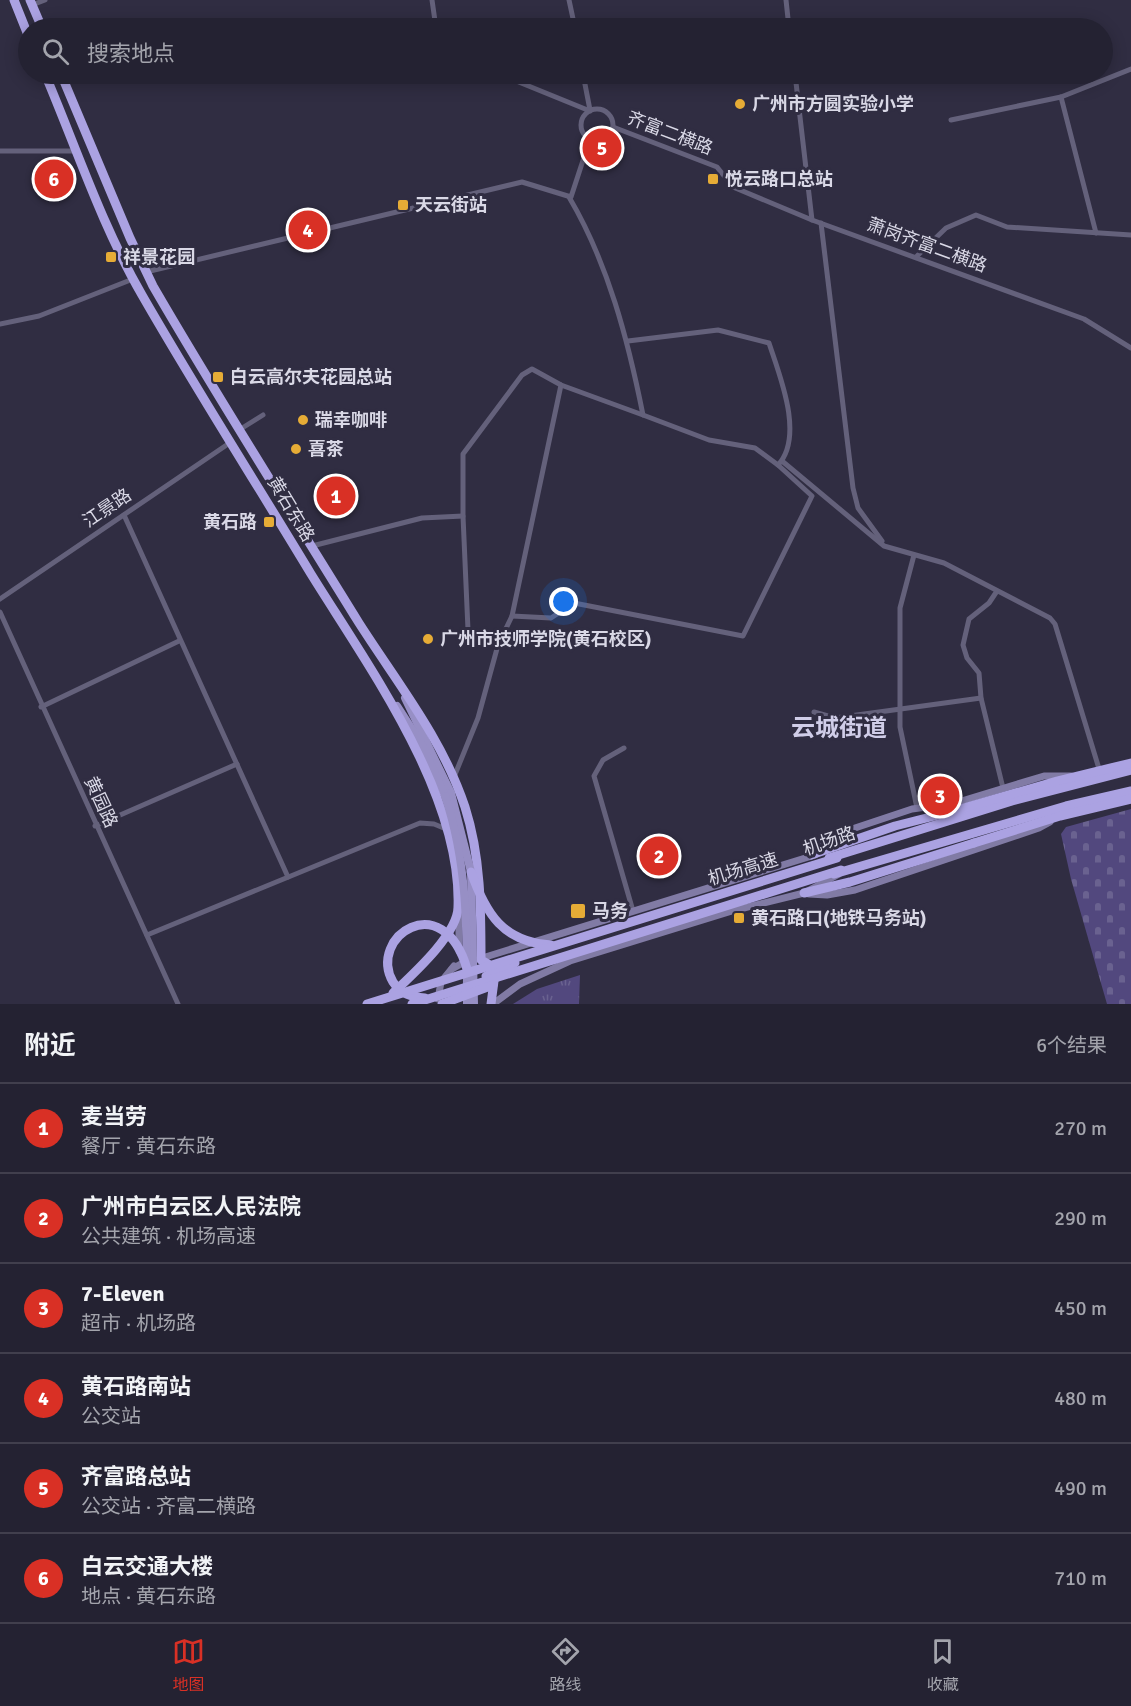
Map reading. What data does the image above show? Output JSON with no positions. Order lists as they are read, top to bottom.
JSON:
{
  "streets": {
    "highway": ["黄石东路", "机场路", "机场高速"],
    "street": [
      "齐富二横路",
      "萧岗齐富二横路",
      "江景路",
      "黄园路"
    ]
  },
  "crossings": [
    ["齐富二横路", "萧岗齐富二横路"],
    ["江景路", "黄石东路"],
    ["机场路", "机场高速"]
  ],
  "districts": ["云城街道"],
  "places": {
    "other": [
      "广州市方圆实验小学",
      "瑞幸咖啡",
      "喜茶",
      "广州市技师学院(黄石校区)"
    ],
    "transit": [
      "悦云路口总站",
      "天云街站",
      "祥景花园",
      "白云高尔夫花园总站",
      "黄石路",
      "马务",
      "黄石路口(地铁马务站)"
    ]
  },
  "page": {
    "search": "搜索地点",
    "pins": [
      "5",
      "6",
      "4",
      "1",
      "3",
      "2"
    ],
    "heading": ["附近", "6个结果"],
    "list": [
      {
        "mark": "1",
        "name": "麦当劳",
        "note": "餐厅 · 黄石东路",
        "value": "270 m"
      },
      {
        "mark": "2",
        "name": "广州市白云区人民法院",
        "note": "公共建筑 · 机场高速",
        "value": "290 m"
      },
      {
        "mark": "3",
        "name": "7-Eleven",
        "note": "超市 · 机场路",
        "value": "450 m"
      },
      {
        "mark": "4",
        "name": "黄石路南站",
        "note": "公交站",
        "value": "480 m"
      },
      {
        "mark": "5",
        "name": "齐富路总站",
        "note": "公交站 · 齐富二横路",
        "value": "490 m"
      },
      {
        "mark": "6",
        "name": "白云交通大楼",
        "note": "地点 · 黄石东路",
        "value": "710 m"
      }
    ],
    "nav": ["地图", "路线", "收藏"]
  }
}
